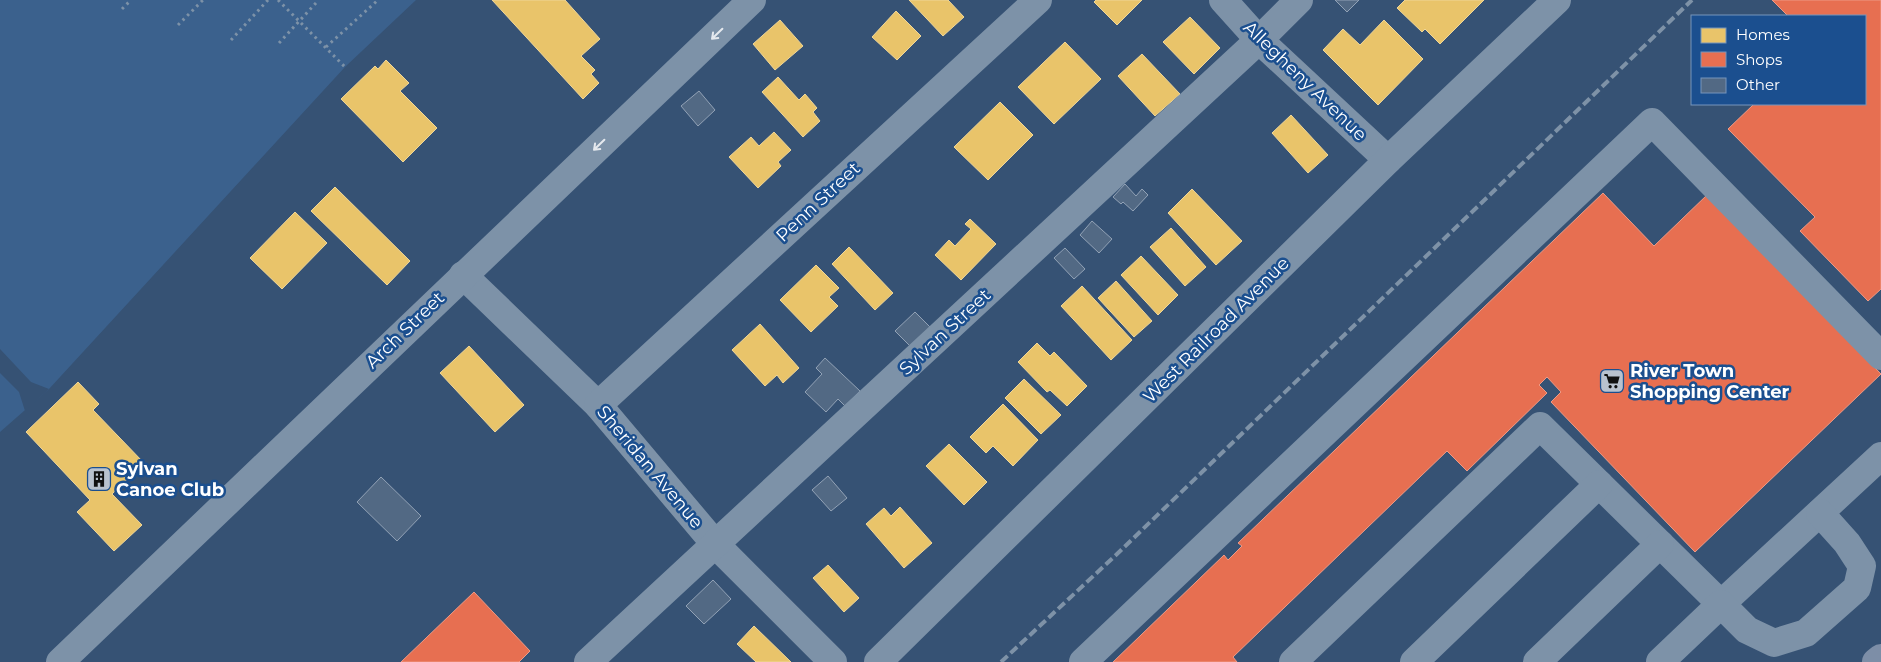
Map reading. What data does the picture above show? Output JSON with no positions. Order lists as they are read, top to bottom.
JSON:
{
  "streets": {
    "street": [
      "Allegheny Avenue",
      "Penn Street",
      "Arch Street",
      "West Railroad Avenue",
      "Sylvan Street",
      "Sheridan Avenue"
    ]
  },
  "crossings": [
    ["Allegheny Avenue", "West Railroad Avenue"],
    ["Allegheny Avenue", "Sylvan Street"],
    ["Penn Street", "Sheridan Avenue"],
    ["Arch Street", "Sheridan Avenue"],
    ["Sylvan Street", "Sheridan Avenue"]
  ],
  "one_way": ["Arch Street"],
  "places": {
    "supermarket": ["River Town Shopping Center"],
    "building": ["Sylvan Canoe Club"]
  },
  "legend": ["Homes", "Shops", "Other"]
}
